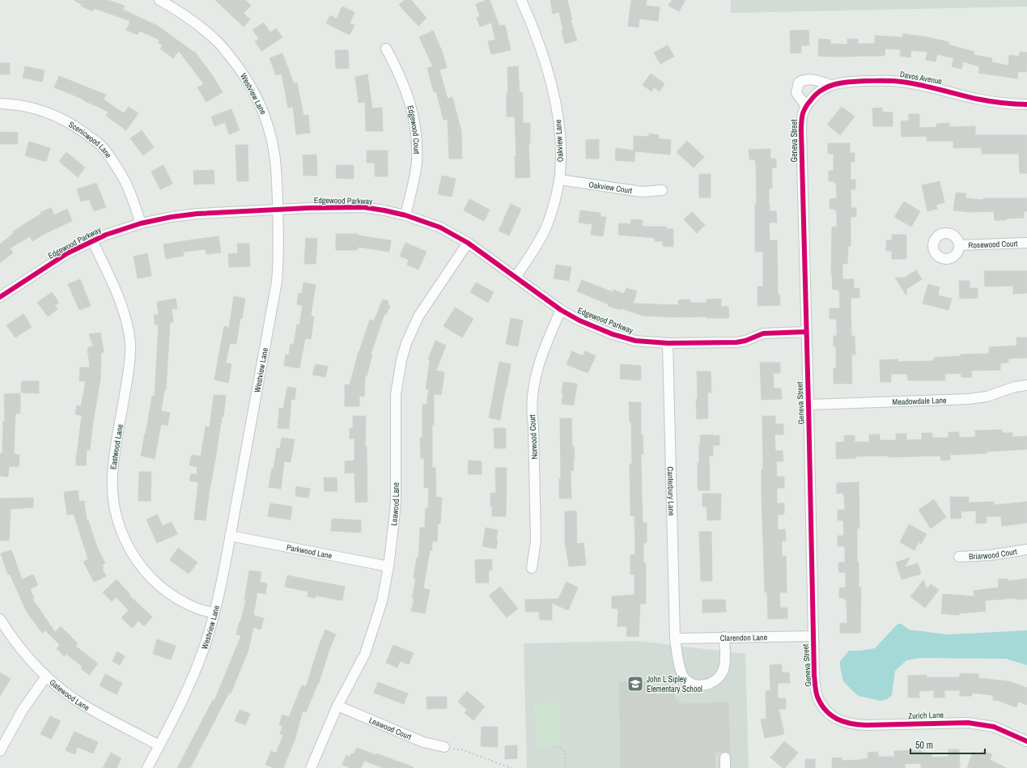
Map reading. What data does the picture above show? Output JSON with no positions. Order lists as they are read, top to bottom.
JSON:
{
  "streets": {
    "street": [
      "Davos Avenue",
      "Westview Lane",
      "Edgewood Court",
      "Scenicwood Lane",
      "Oakview Lane",
      "Geneva Street",
      "Oakview Court",
      "Edgewood Parkway",
      "Rosewood Court",
      "Meadowdale Lane",
      "Norwood Court",
      "Eastwood Lane",
      "Canterbury Lane",
      "Leawood Lane",
      "Parkwood Lane",
      "Briarwood Court",
      "Clarendon Lane",
      "Gatewood Lane",
      "Zurich Lane",
      "Leawood Court"
    ]
  },
  "crossings": [
    ["Davos Avenue", "Geneva Street"],
    ["Westview Lane", "Edgewood Parkway"],
    ["Westview Lane", "Eastwood Lane"],
    ["Westview Lane", "Parkwood Lane"],
    ["Westview Lane", "Gatewood Lane"],
    ["Edgewood Court", "Edgewood Parkway"],
    ["Scenicwood Lane", "Edgewood Parkway"],
    ["Oakview Lane", "Oakview Court"],
    ["Oakview Lane", "Edgewood Parkway"],
    ["Geneva Street", "Edgewood Parkway"],
    ["Geneva Street", "Meadowdale Lane"],
    ["Geneva Street", "Clarendon Lane"],
    ["Geneva Street", "Zurich Lane"],
    ["Edgewood Parkway", "Norwood Court"],
    ["Edgewood Parkway", "Eastwood Lane"],
    ["Edgewood Parkway", "Canterbury Lane"],
    ["Edgewood Parkway", "Leawood Lane"],
    ["Canterbury Lane", "Clarendon Lane"],
    ["Leawood Lane", "Parkwood Lane"],
    ["Leawood Lane", "Leawood Court"]
  ],
  "places": {
    "school or university": ["John L Sipley Elementary School"]
  },
  "scale_bar": "50 m"
}
